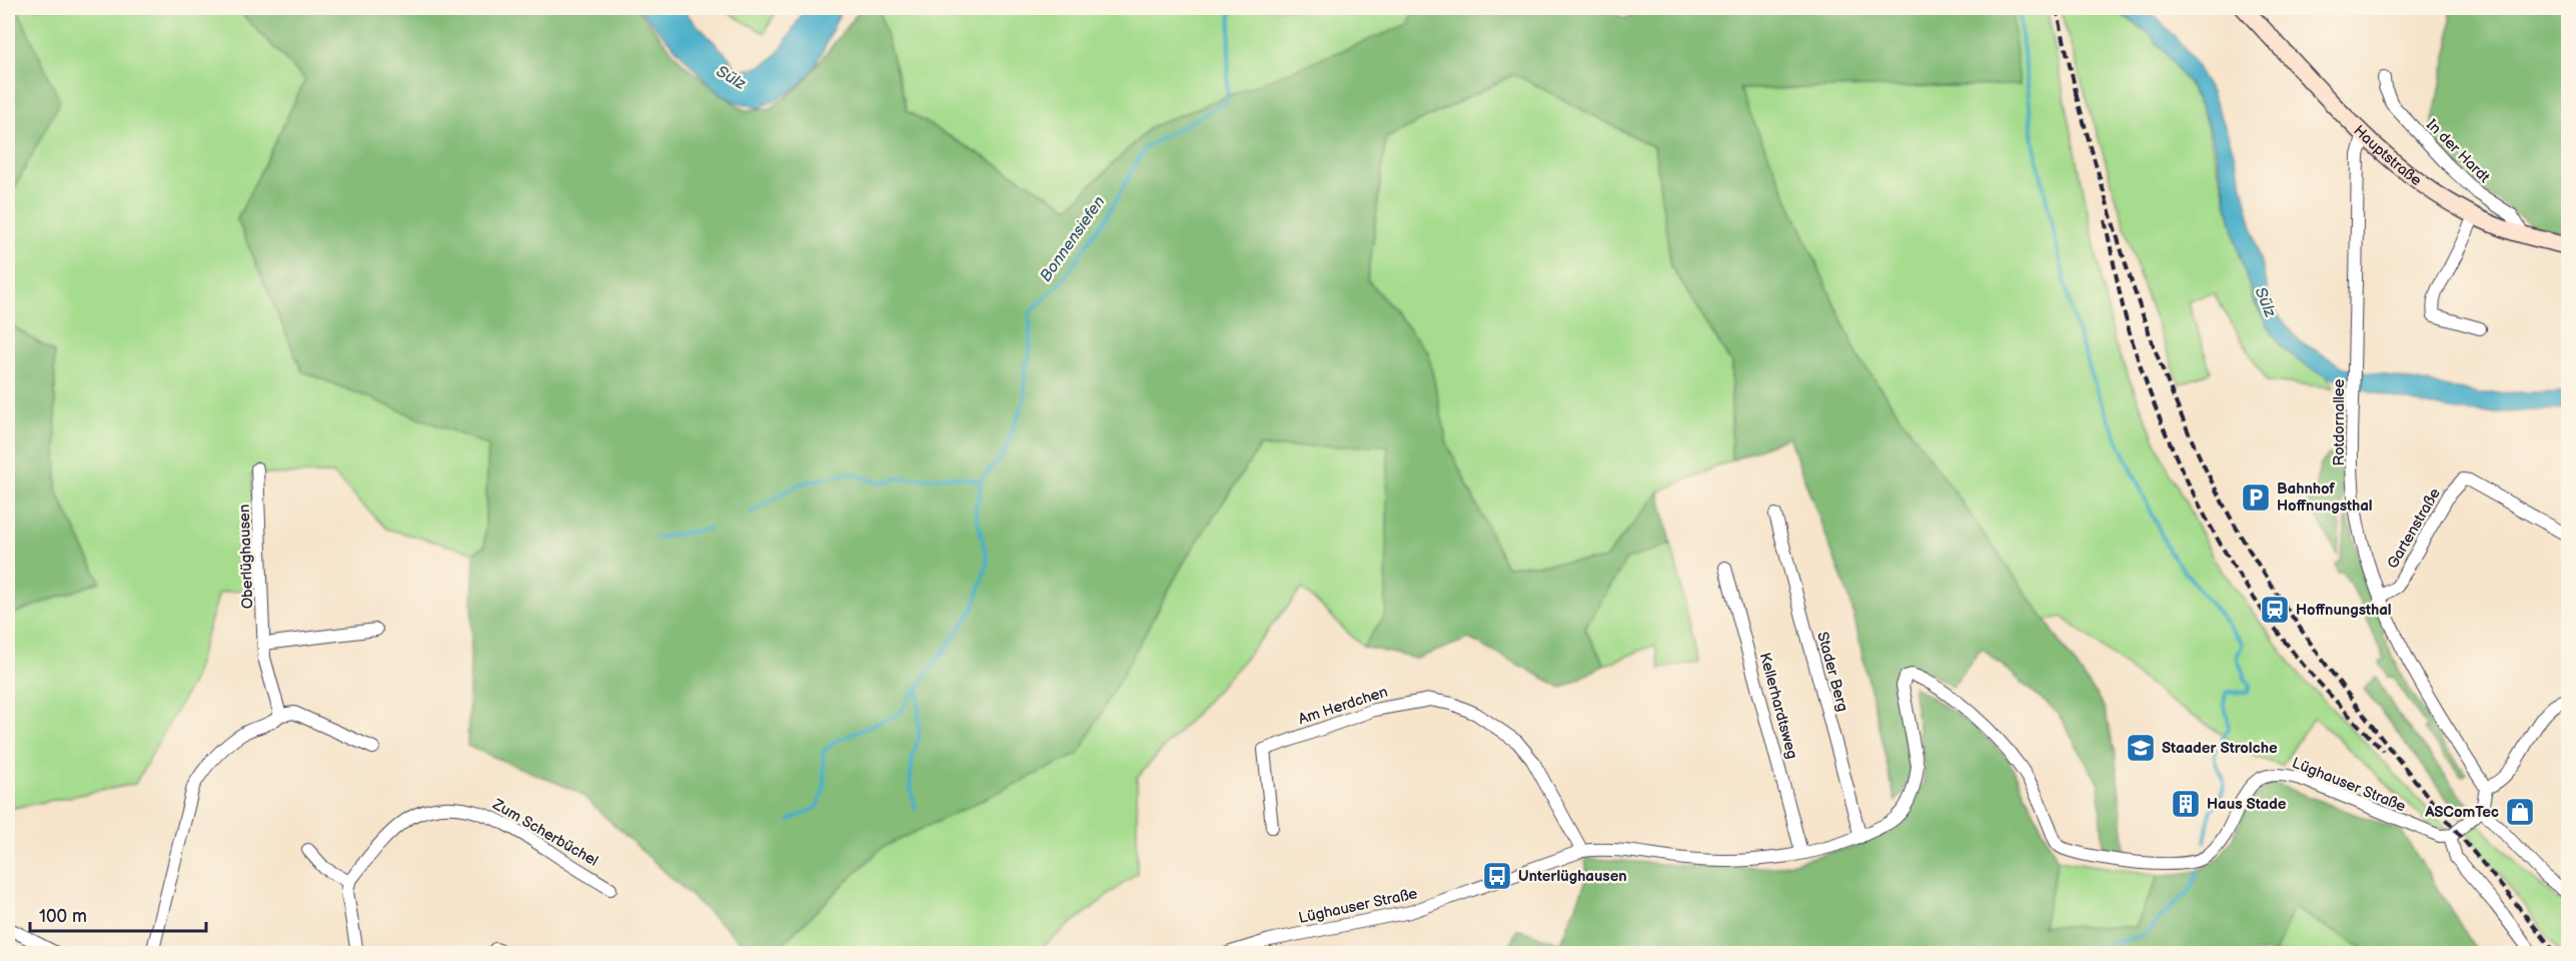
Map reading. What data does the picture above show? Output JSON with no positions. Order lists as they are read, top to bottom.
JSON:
{
  "streets": {
    "main road": ["Hauptstraße"],
    "street": [
      "In der Hardt",
      "Rotdornallee",
      "Gartenstraße",
      "Oberlüghausen",
      "Stader Berg",
      "Am Herdchen",
      "Kellerhardtsweg",
      "Lüghauser Straße",
      "Zum Scherbüchel"
    ]
  },
  "crossings": [
    ["In der Hardt", "Hauptstraße"],
    ["Hauptstraße", "Rotdornallee"],
    ["Rotdornallee", "Gartenstraße"],
    ["Stader Berg", "Lüghauser Straße"],
    ["Am Herdchen", "Lüghauser Straße"],
    ["Kellerhardtsweg", "Lüghauser Straße"]
  ],
  "water": ["Sülz", "Bonnensiefen"],
  "places": {
    "parking": ["Bahnhof Hoffnungsthal"],
    "station": ["Hoffnungsthal"],
    "school or university": ["Staader Strolche"],
    "building": ["Haus Stade"],
    "shop": ["ASComTec"],
    "bus stop": ["Unterlüghausen"]
  },
  "scale_bar": "100 m"
}
